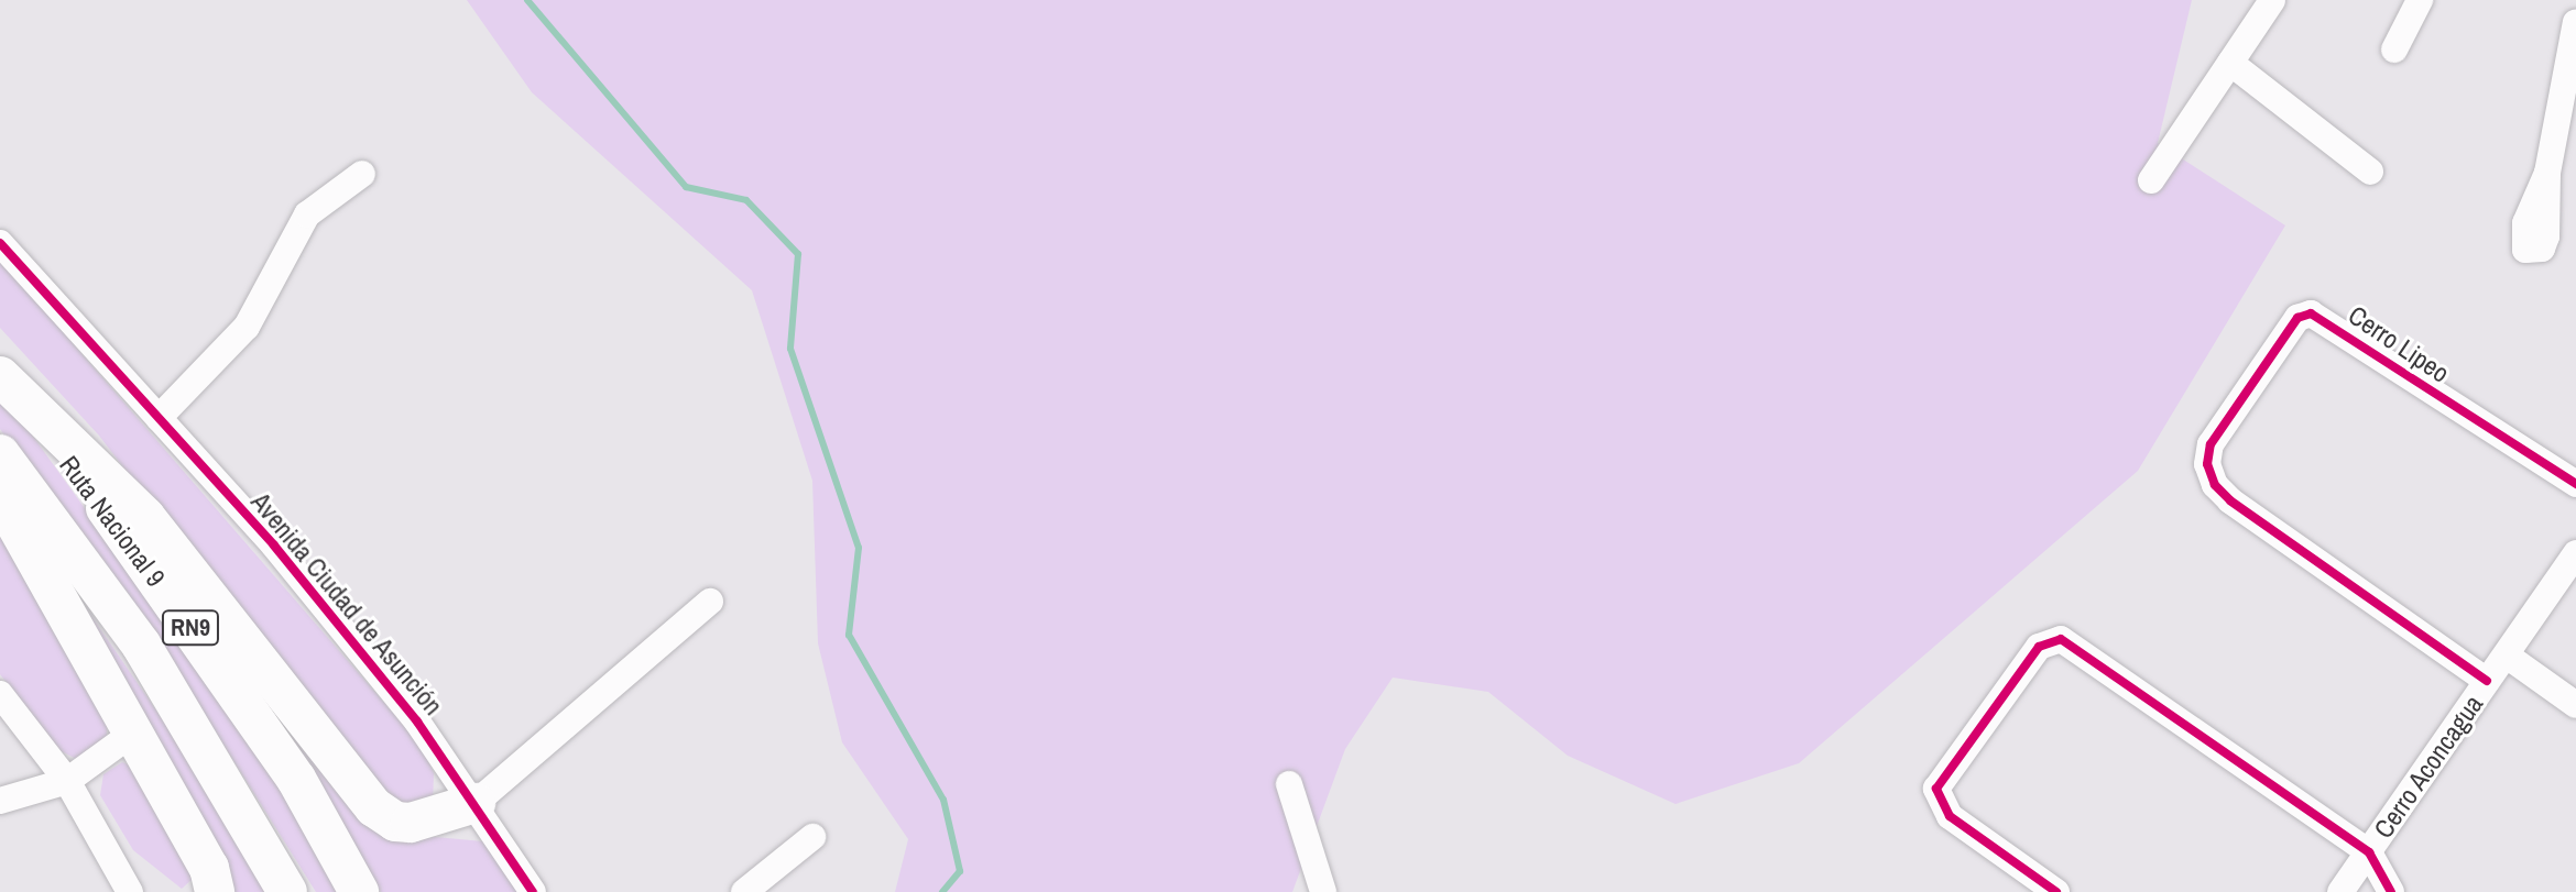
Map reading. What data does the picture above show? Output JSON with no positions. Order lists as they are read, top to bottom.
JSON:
{
  "streets": {
    "highway": ["Ruta Nacional 9", "RN9"],
    "street": ["Cerro Lipeo", "Avenida Ciudad de Asunción", "Cerro Aconcagua"]
  },
  "crossings": [
    ["Cerro Lipeo", "Cerro Aconcagua"]
  ]
}
